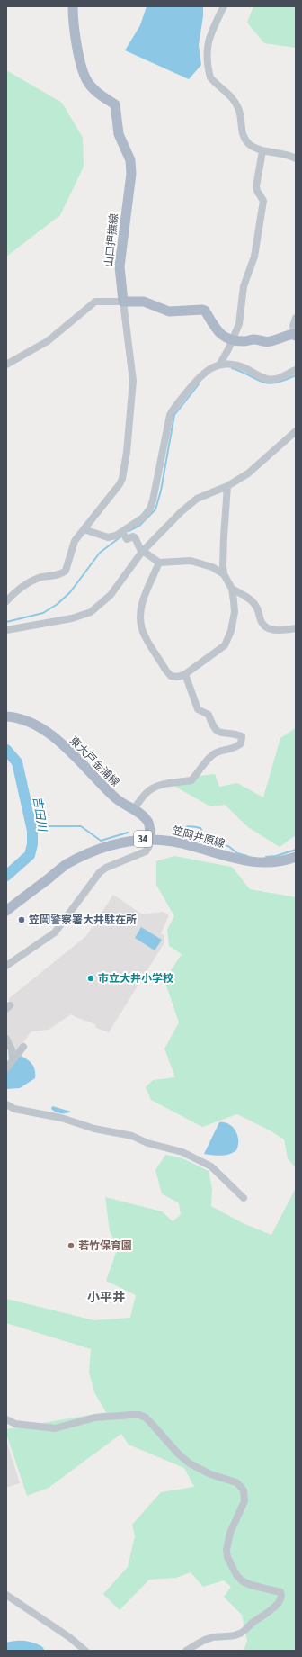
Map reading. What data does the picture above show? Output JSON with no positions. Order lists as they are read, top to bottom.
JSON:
{
  "streets": {
    "main road": [
      "山口押撫線",
      "東大戸金浦線",
      "笠岡井原線",
      "34"
    ]
  },
  "crossings": [
    ["東大戸金浦線", "笠岡井原線"]
  ],
  "districts": ["小平井"],
  "water": ["吉田川"],
  "places": ["笠岡警察署大井駐在所", "市立大井小学校", "若竹保育園"]
}
